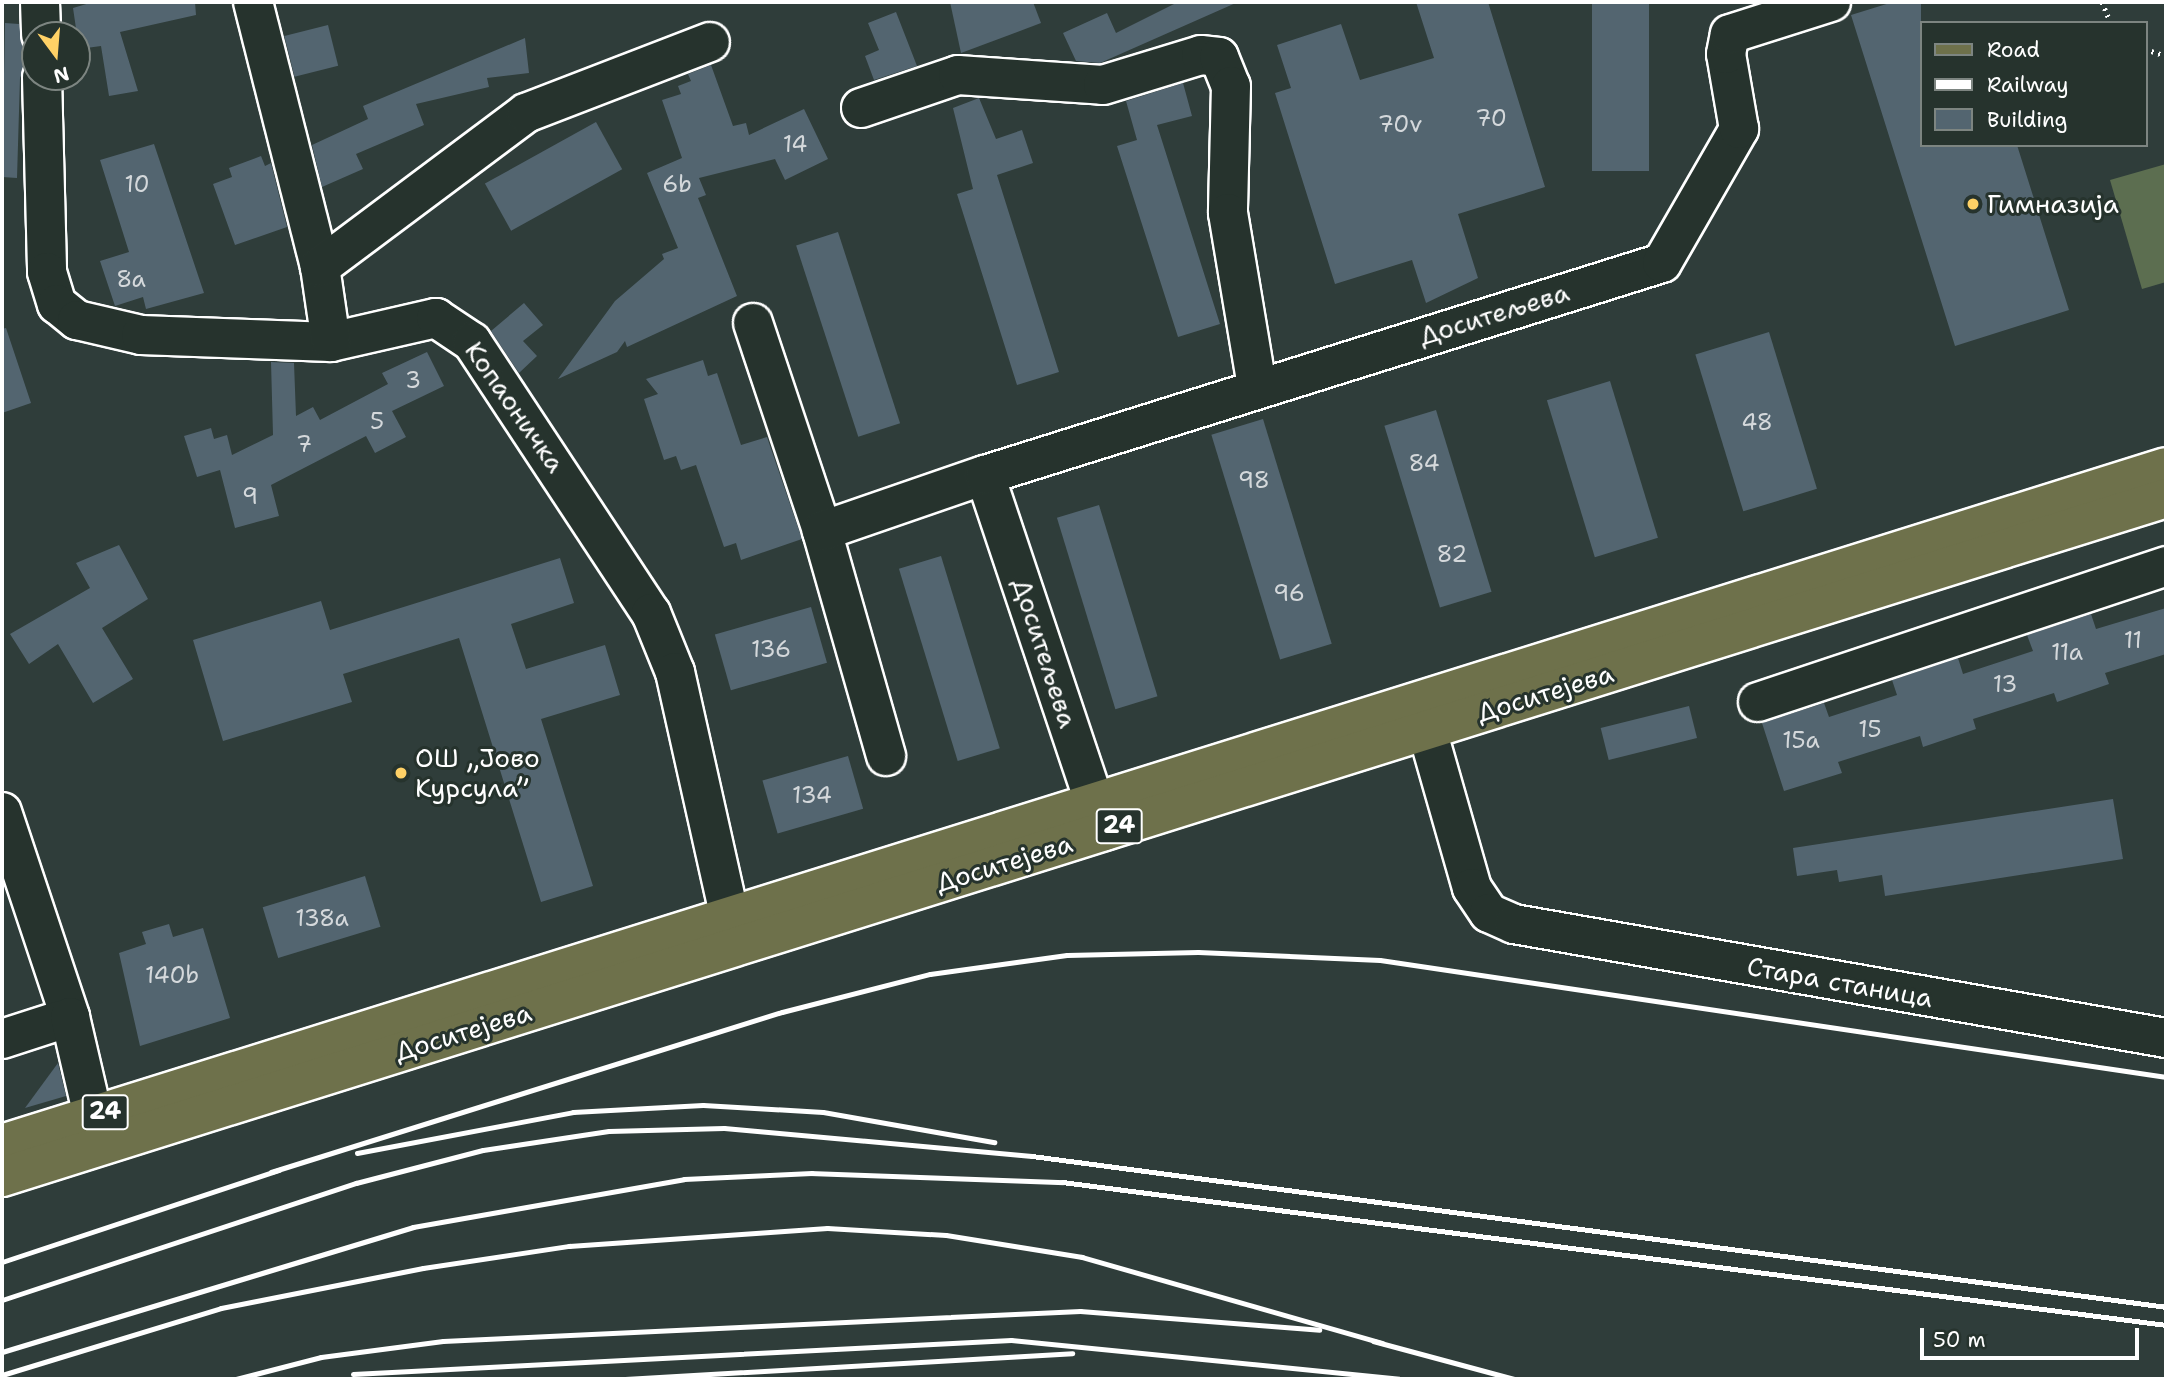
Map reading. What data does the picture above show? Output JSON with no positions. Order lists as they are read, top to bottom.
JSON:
{
  "streets": {
    "main road": ["Доситејева", "24"],
    "street": ["Доситељева", "Копаоничка", "Стара станица"]
  },
  "crossings": [
    ["Доситељева", "Доситејева"],
    ["Копаоничка", "Доситејева"],
    ["Доситејева", "Стара станица"]
  ],
  "places": ["Гимназија", "ОШ „Јово Курсула”"],
  "house_numbers": [
    "70",
    "70v",
    "14",
    "10",
    "6b",
    "8a",
    "3",
    "5",
    "48",
    "7",
    "84",
    "98",
    "9",
    "82",
    "96",
    "11",
    "136",
    "11a",
    "13",
    "15",
    "15a",
    "134",
    "138a",
    "140b"
  ],
  "legend": ["Road", "Railway", "Building"],
  "scale_bar": "50 m",
  "north": "bottom"
}
